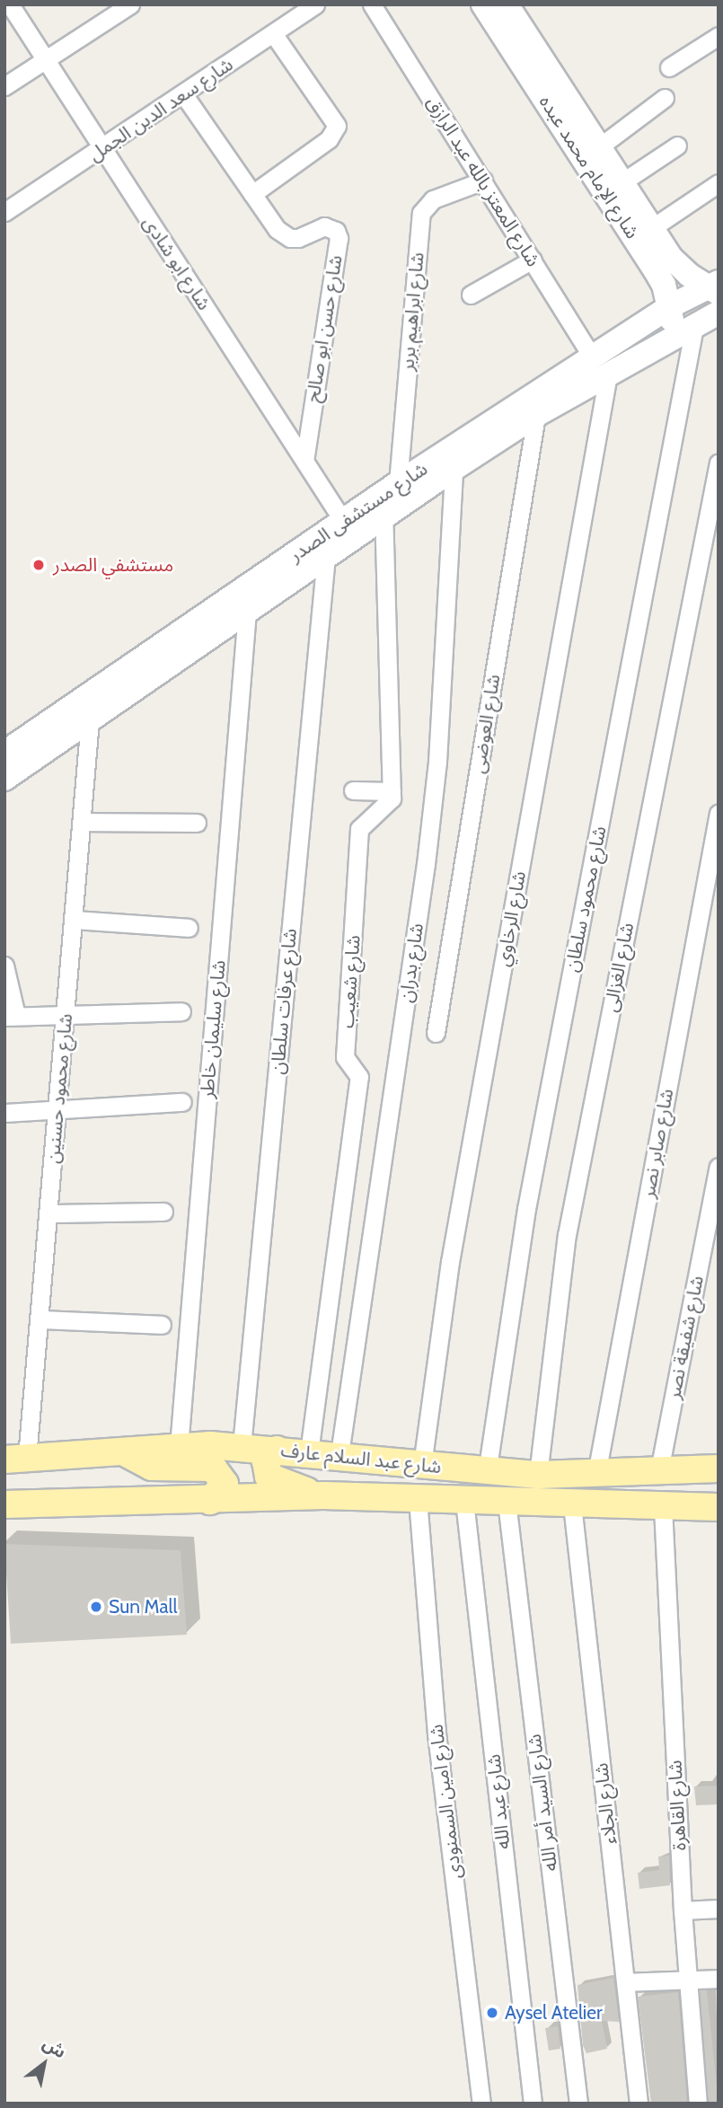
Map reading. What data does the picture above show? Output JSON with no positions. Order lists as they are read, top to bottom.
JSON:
{
  "streets": {
    "main road": ["شارع الإمام محمد عبده", "شارع مستشفى الصدر", "شارع عبد السلام عارف"],
    "street": [
      "شارع سعد الدين الجمل",
      "شارع المعتز بالله عبد الرازق",
      "شارع ابو شادى",
      "شارع ابراهيم بربر",
      "شارع حسن ابو صالح",
      "شارع العوضى",
      "شارع محمود سلطان",
      "شارع الرخاوي",
      "شارع بدران",
      "شارع الغزالى",
      "شارع شعيب",
      "شارع عرفات سلطان",
      "شارع سليمان خاطر",
      "شارع محمود حسنين",
      "شارع صابر نصر",
      "شارع شفيقة نصر",
      "شارع امين السمنودى",
      "شارع عبد الله",
      "شارع السيد أمر الله",
      "شارع الجلاء",
      "شارع القاهرة"
    ]
  },
  "crossings": [
    ["شارع سعد الدين الجمل", "شارع ابو شادى"],
    ["شارع الإمام محمد عبده", "شارع مستشفى الصدر"],
    ["شارع الإمام محمد عبده", "شارع محمود سلطان"],
    ["شارع المعتز بالله عبد الرازق", "شارع ابراهيم بربر"],
    ["شارع المعتز بالله عبد الرازق", "شارع مستشفى الصدر"],
    ["شارع المعتز بالله عبد الرازق", "شارع الرخاوي"],
    ["شارع ابو شادى", "شارع حسن ابو صالح"],
    ["شارع ابو شادى", "شارع مستشفى الصدر"],
    ["شارع ابراهيم بربر", "شارع مستشفى الصدر"],
    ["شارع مستشفى الصدر", "شارع العوضى"],
    ["شارع مستشفى الصدر", "شارع محمود سلطان"],
    ["شارع مستشفى الصدر", "شارع الرخاوي"],
    ["شارع مستشفى الصدر", "شارع بدران"],
    ["شارع مستشفى الصدر", "شارع عرفات سلطان"],
    ["شارع مستشفى الصدر", "شارع سليمان خاطر"],
    ["شارع مستشفى الصدر", "شارع محمود حسنين"],
    ["شارع محمود سلطان", "شارع عبد السلام عارف"],
    ["شارع الرخاوي", "شارع عبد السلام عارف"],
    ["شارع بدران", "شارع عبد السلام عارف"],
    ["شارع الغزالى", "شارع عبد السلام عارف"],
    ["شارع شعيب", "شارع عبد السلام عارف"],
    ["شارع عرفات سلطان", "شارع عبد السلام عارف"],
    ["شارع سليمان خاطر", "شارع عبد السلام عارف"],
    ["شارع محمود حسنين", "شارع عبد السلام عارف"],
    ["شارع صابر نصر", "شارع عبد السلام عارف"],
    ["شارع شفيقة نصر", "شارع عبد السلام عارف"],
    ["شارع عبد السلام عارف", "شارع امين السمنودى"],
    ["شارع عبد السلام عارف", "شارع عبد الله"],
    ["شارع عبد السلام عارف", "شارع السيد أمر الله"],
    ["شارع عبد السلام عارف", "شارع الجلاء"],
    ["شارع عبد السلام عارف", "شارع القاهرة"]
  ],
  "places": ["مستشفي الصدر", "Sun Mall", "Aysel Atelier"],
  "north": "top right"
}
